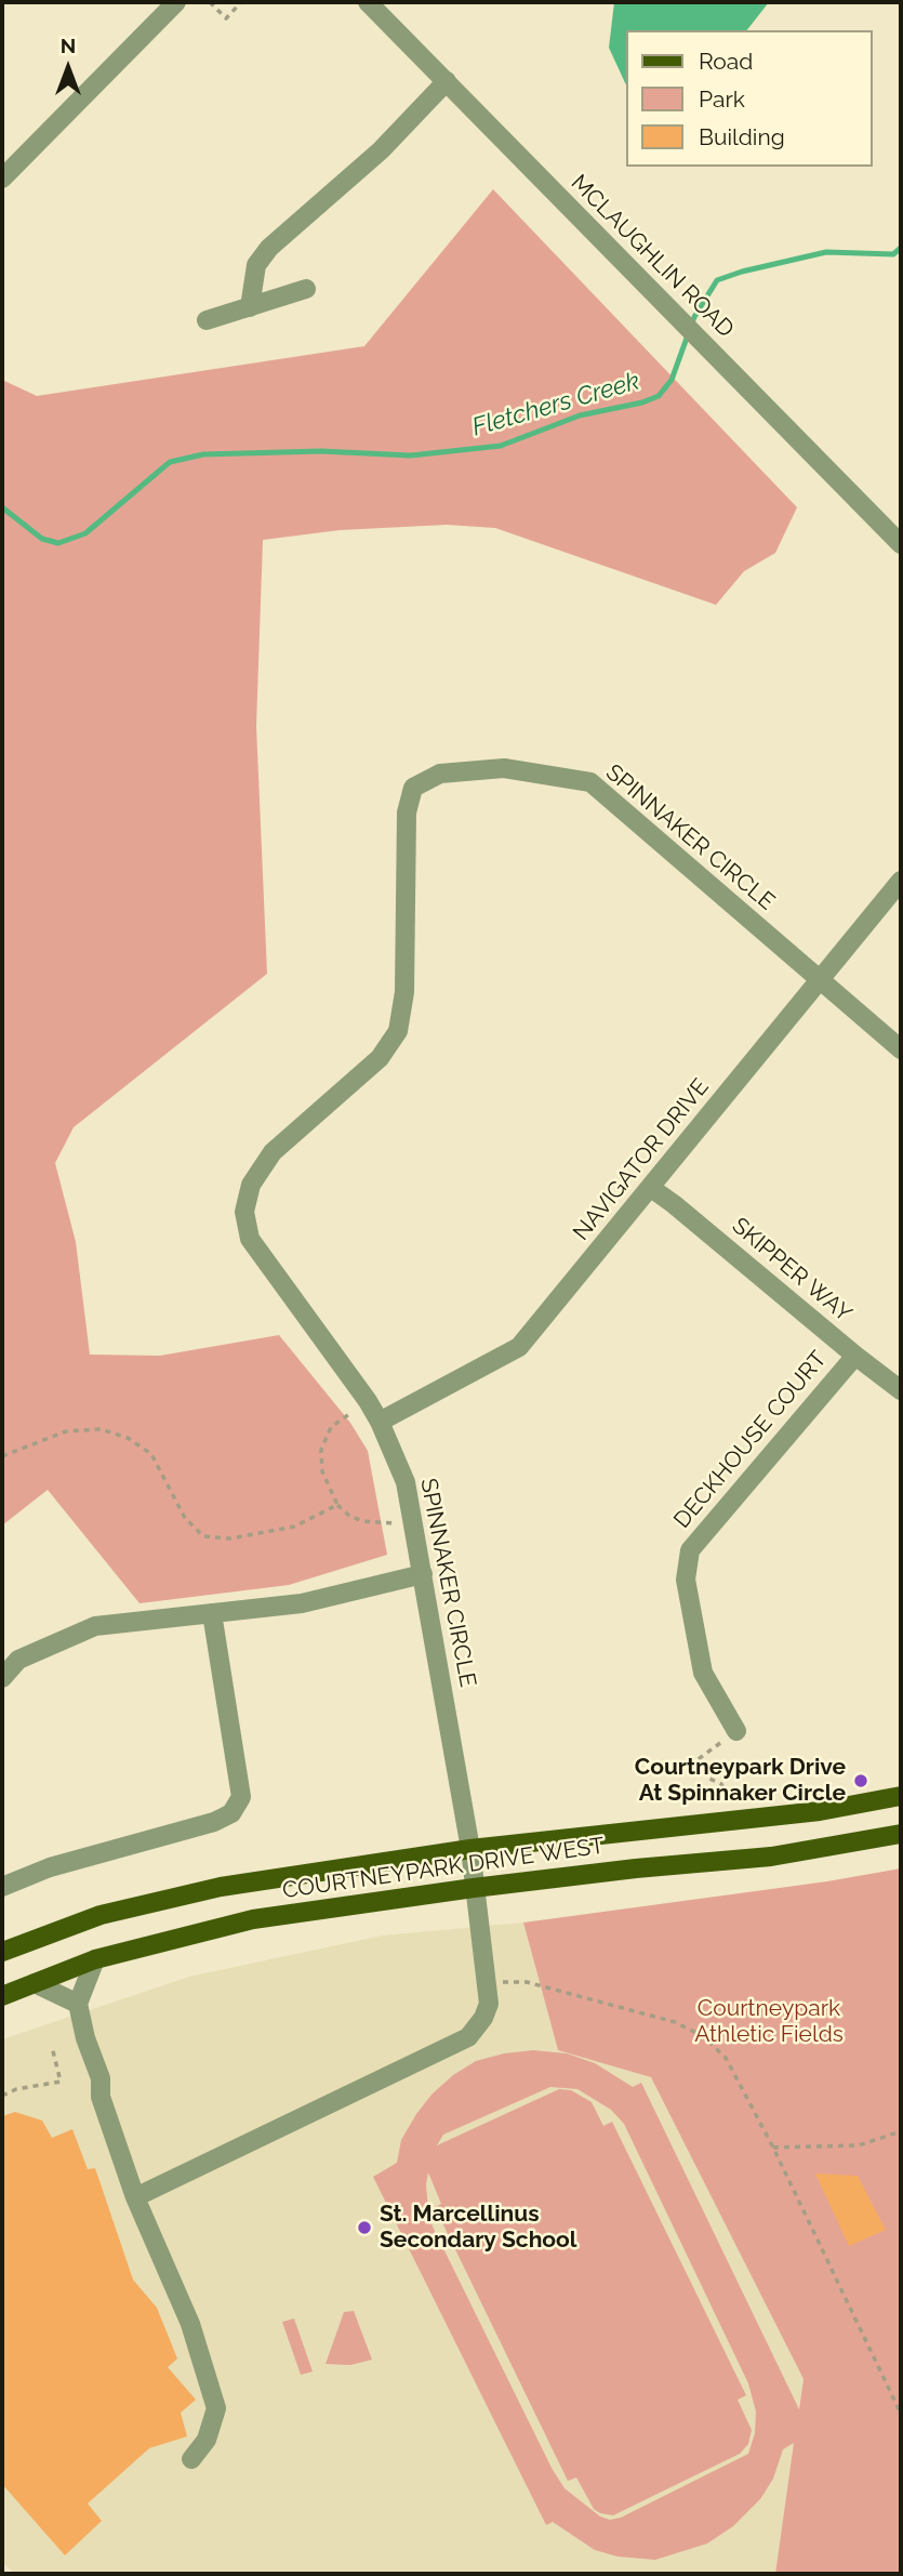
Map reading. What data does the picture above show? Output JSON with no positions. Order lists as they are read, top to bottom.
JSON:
{
  "streets": {
    "main road": ["COURTNEYPARK DRIVE WEST"],
    "street": [
      "MCLAUGHLIN ROAD",
      "SPINNAKER CIRCLE",
      "NAVIGATOR DRIVE",
      "SKIPPER WAY",
      "DECKHOUSE COURT"
    ]
  },
  "crossings": [
    ["SPINNAKER CIRCLE", "NAVIGATOR DRIVE"],
    ["SPINNAKER CIRCLE", "COURTNEYPARK DRIVE WEST"],
    ["NAVIGATOR DRIVE", "SKIPPER WAY"],
    ["SKIPPER WAY", "DECKHOUSE COURT"]
  ],
  "water": ["Fletchers Creek"],
  "parks": ["Courtneypark Athletic Fields"],
  "places": ["Courtneypark Drive At Spinnaker Circle", "St. Marcellinus Secondary School"],
  "legend": ["Road", "Park", "Building"],
  "north": "top"
}
